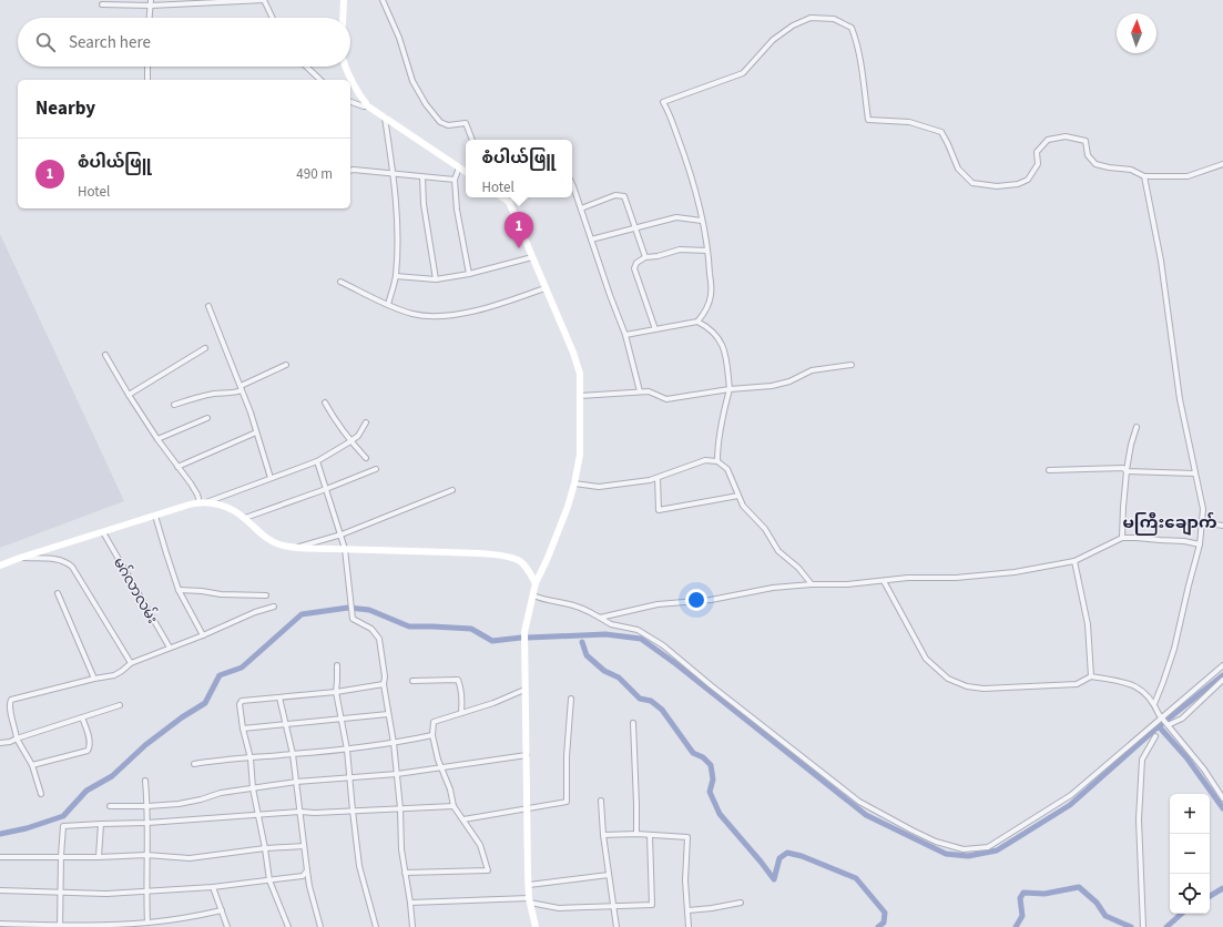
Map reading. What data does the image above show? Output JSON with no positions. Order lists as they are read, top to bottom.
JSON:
{
  "streets": {
    "street": ["မဂ်လာလမ်း"]
  },
  "districts": ["မကြီးချောက်"],
  "north": "top",
  "page": {
    "search": "Search here",
    "heading": "Nearby",
    "list": [
      {
        "mark": "1",
        "name": "စံပါယ်ဖြူ",
        "note": "Hotel",
        "value": "490 m"
      }
    ],
    "popup": ["စံပါယ်ဖြူ", "Hotel"],
    "pins": "1",
    "map_buttons": ["+", "−"]
  }
}
